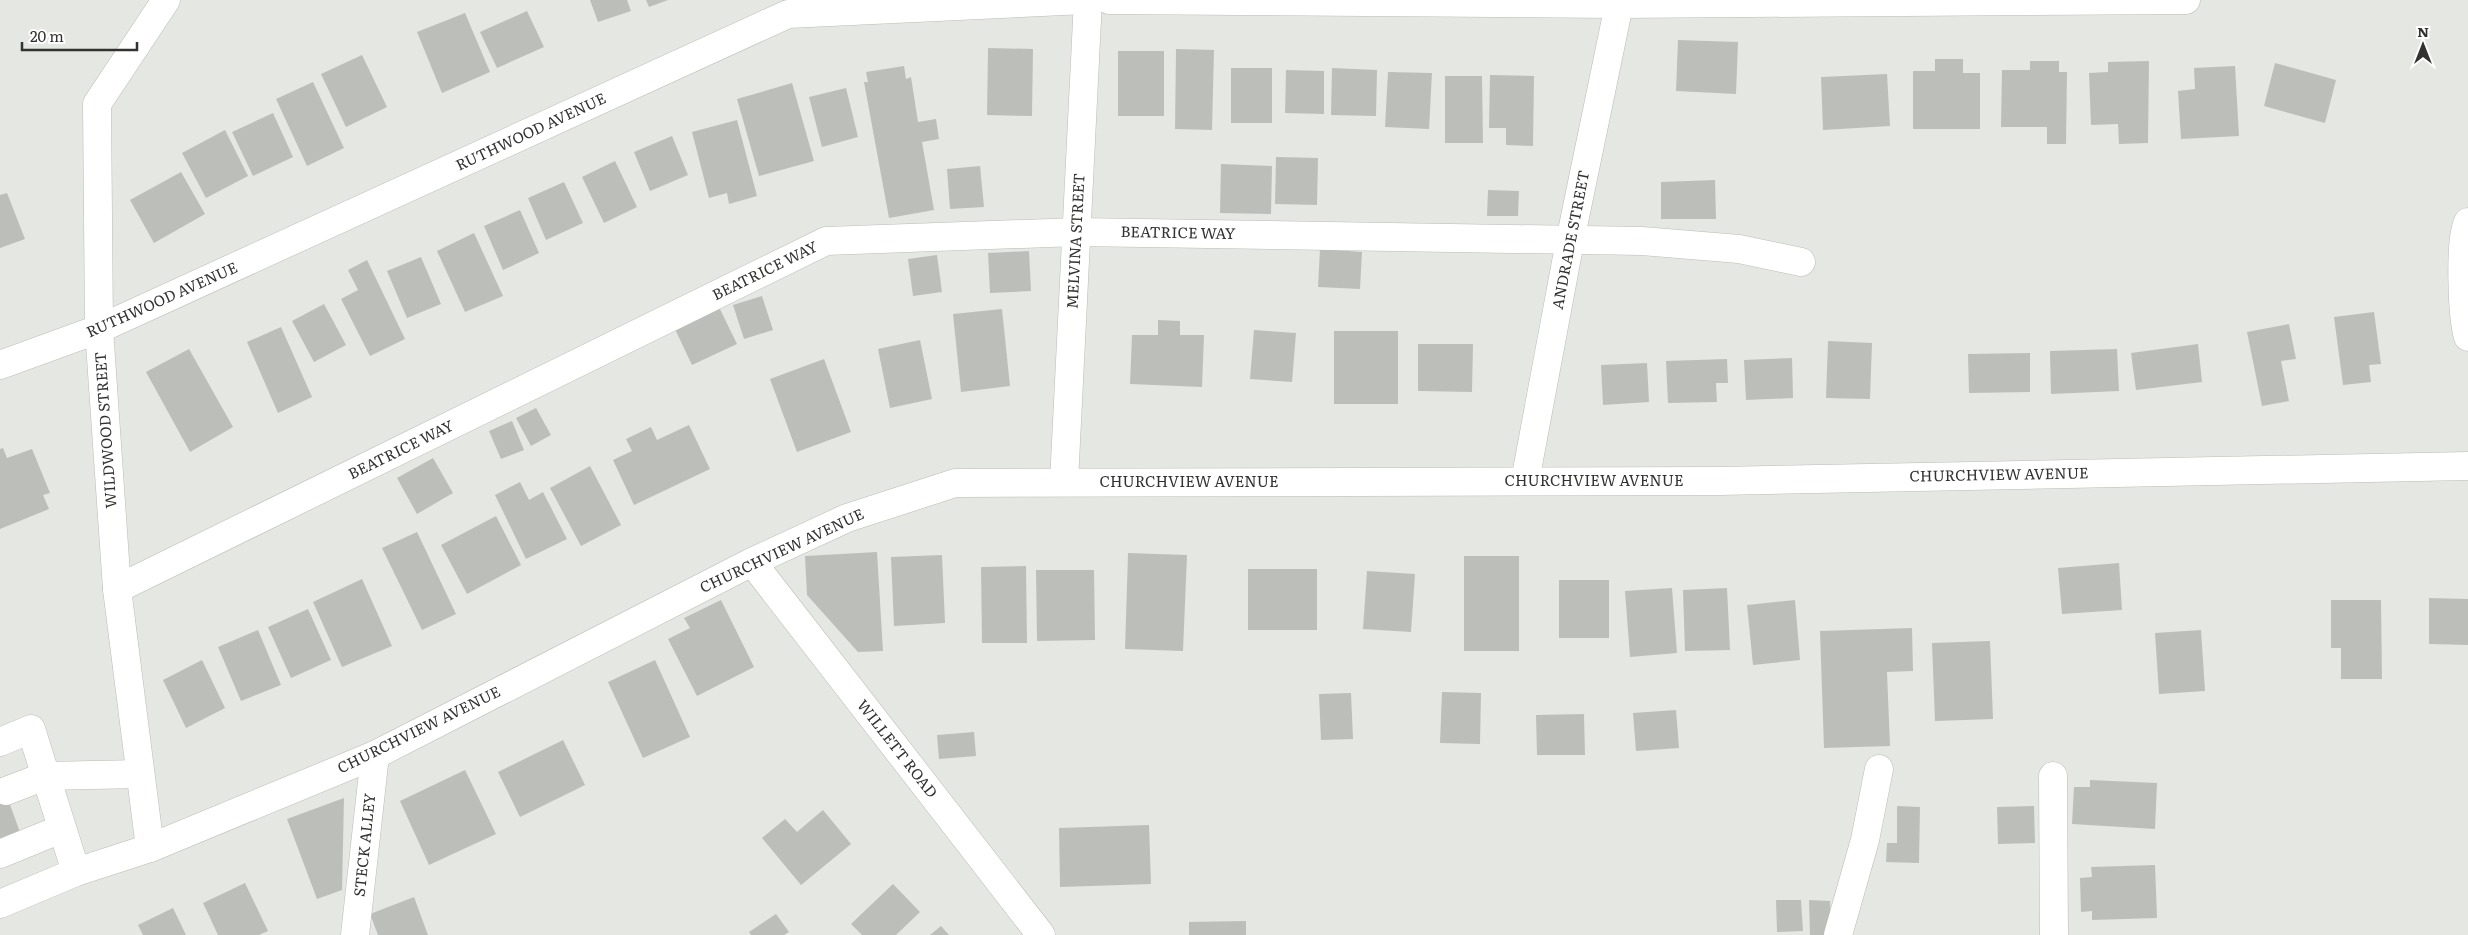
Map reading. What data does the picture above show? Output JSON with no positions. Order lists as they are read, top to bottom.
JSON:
{
  "streets": {
    "street": [
      "RUTHWOOD AVENUE",
      "BEATRICE WAY",
      "ANDRADE STREET",
      "MELVINA STREET",
      "WILDWOOD STREET",
      "CHURCHVIEW AVENUE",
      "WILLETT ROAD",
      "STECK ALLEY"
    ]
  },
  "crossings": [
    ["RUTHWOOD AVENUE", "MELVINA STREET"],
    ["RUTHWOOD AVENUE", "WILDWOOD STREET"],
    ["BEATRICE WAY", "ANDRADE STREET"],
    ["BEATRICE WAY", "MELVINA STREET"],
    ["BEATRICE WAY", "WILDWOOD STREET"],
    ["ANDRADE STREET", "CHURCHVIEW AVENUE"],
    ["MELVINA STREET", "CHURCHVIEW AVENUE"],
    ["WILDWOOD STREET", "CHURCHVIEW AVENUE"],
    ["CHURCHVIEW AVENUE", "WILLETT ROAD"],
    ["CHURCHVIEW AVENUE", "STECK ALLEY"]
  ],
  "scale_bar": "20 m",
  "north": "top"
}
